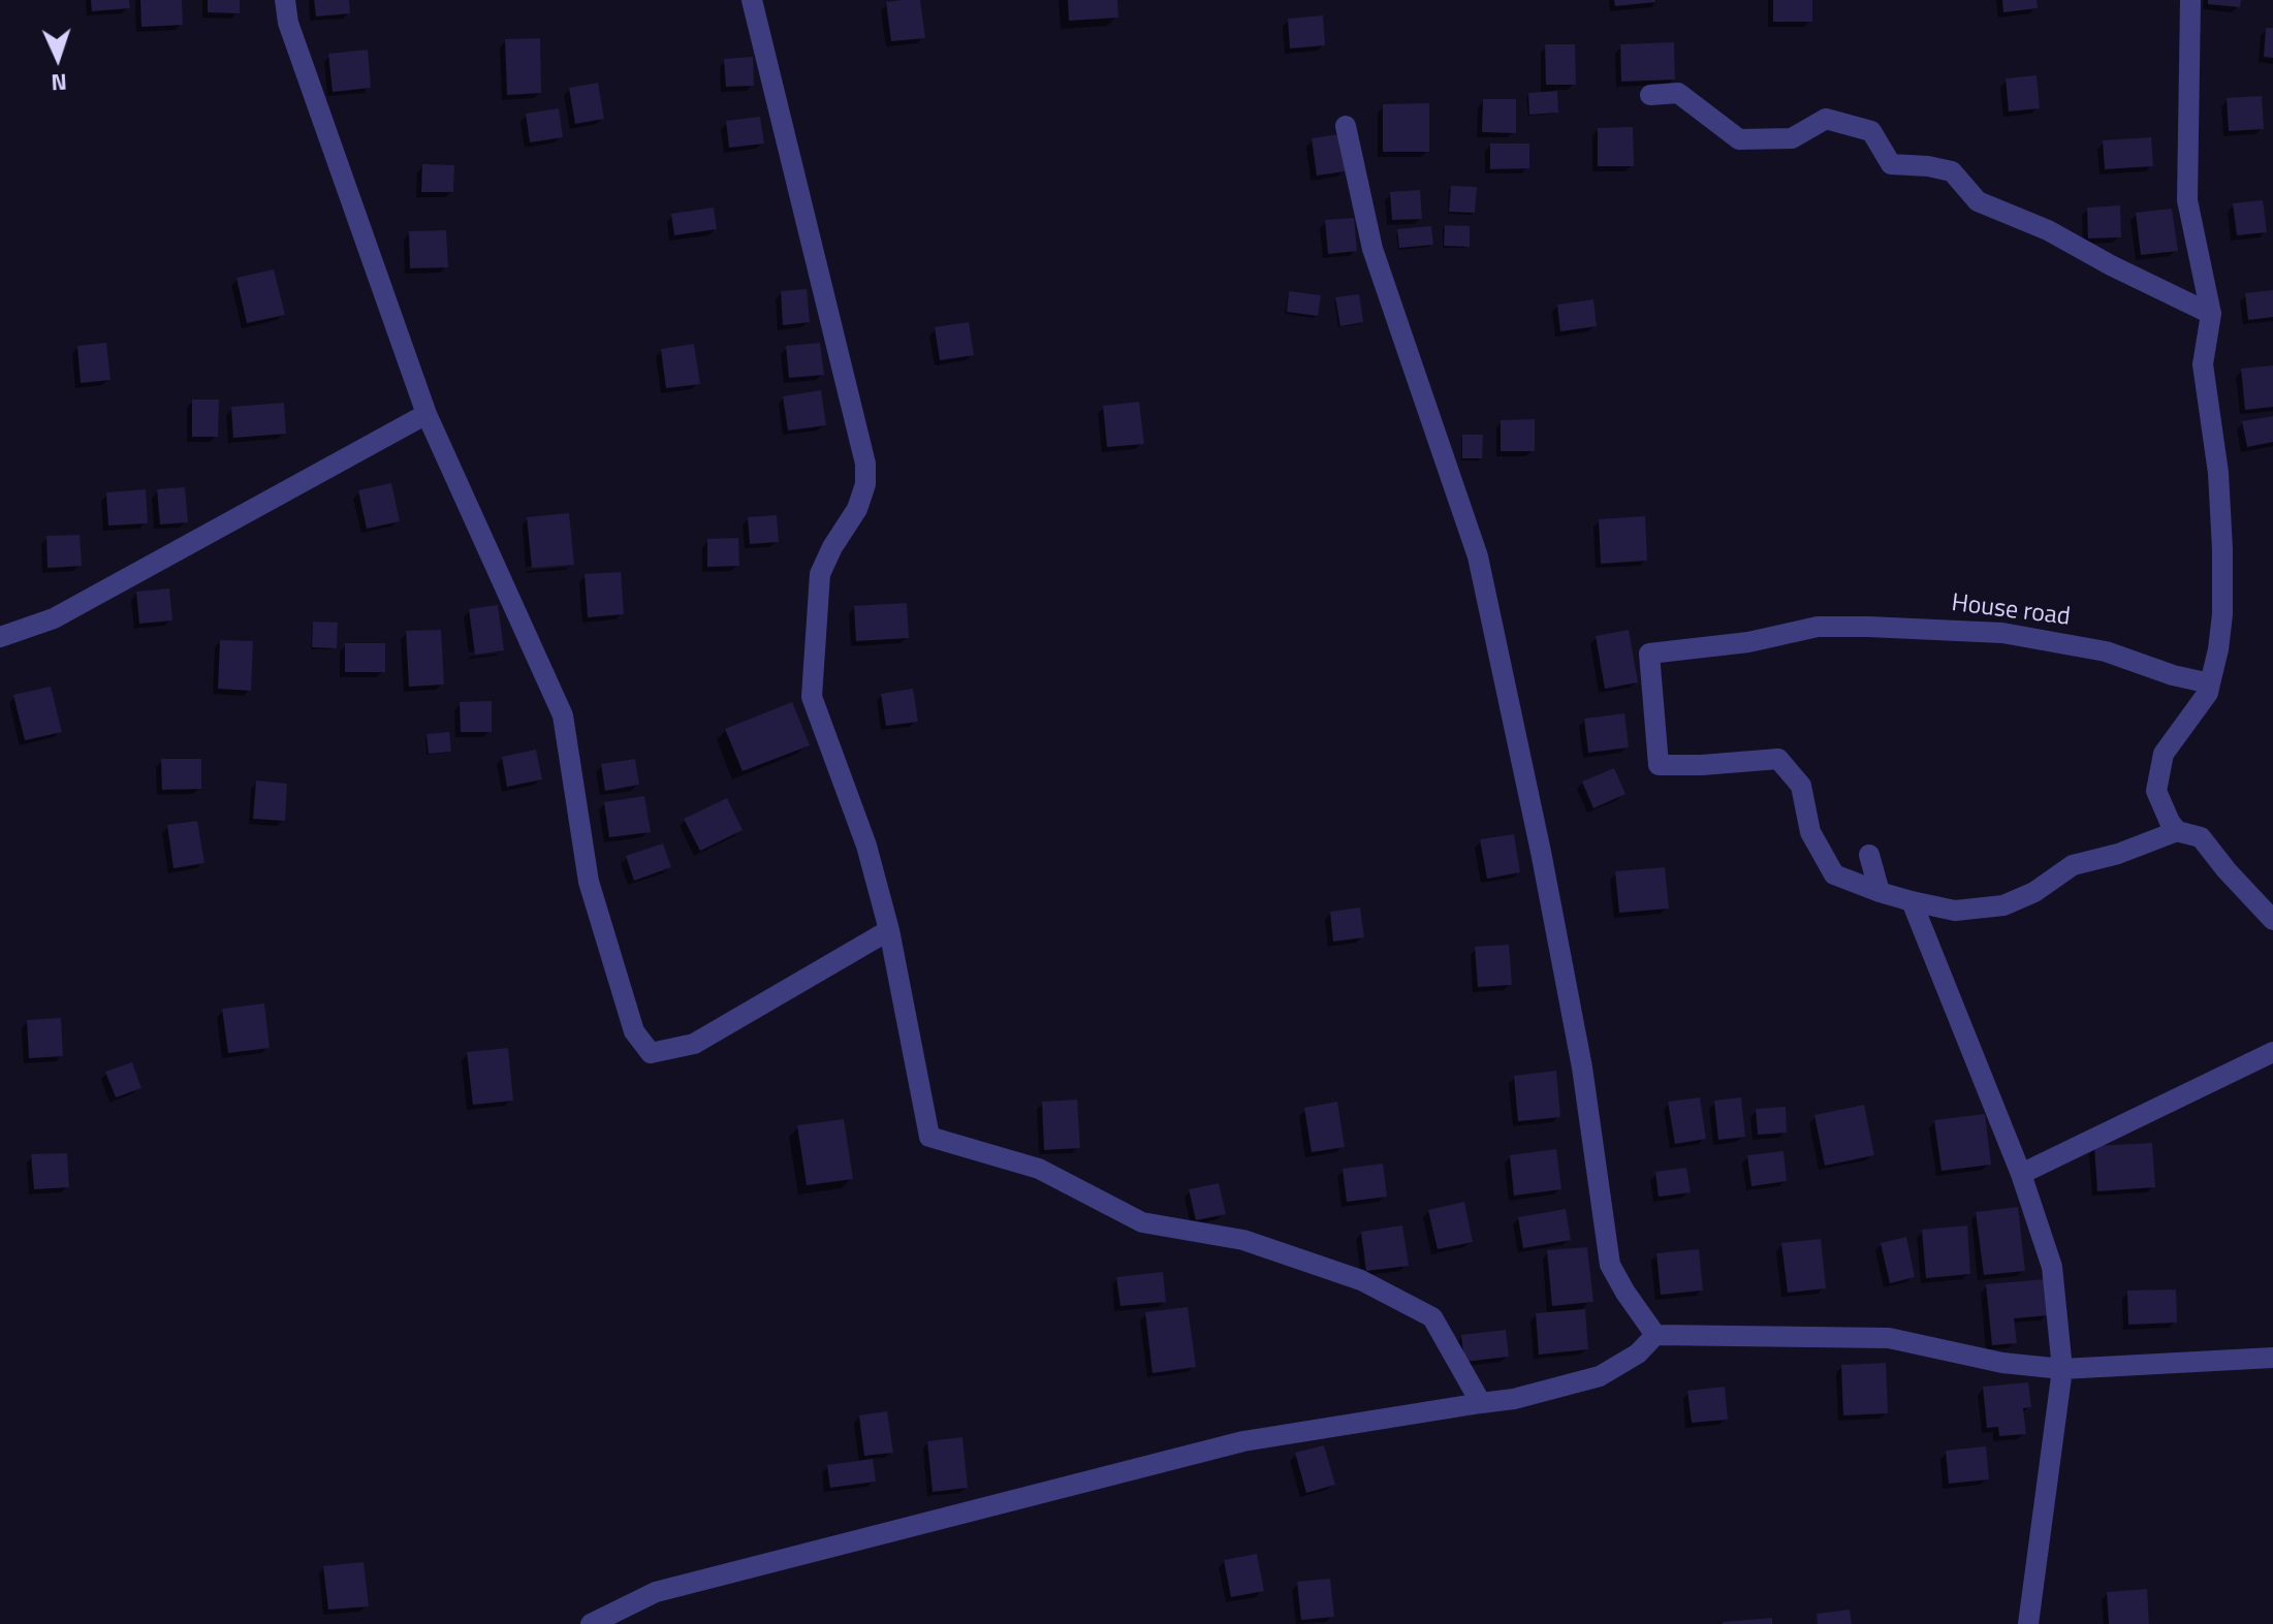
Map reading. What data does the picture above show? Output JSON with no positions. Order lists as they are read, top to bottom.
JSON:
{
  "streets": {
    "street": ["House road"]
  },
  "north": "bottom"
}
